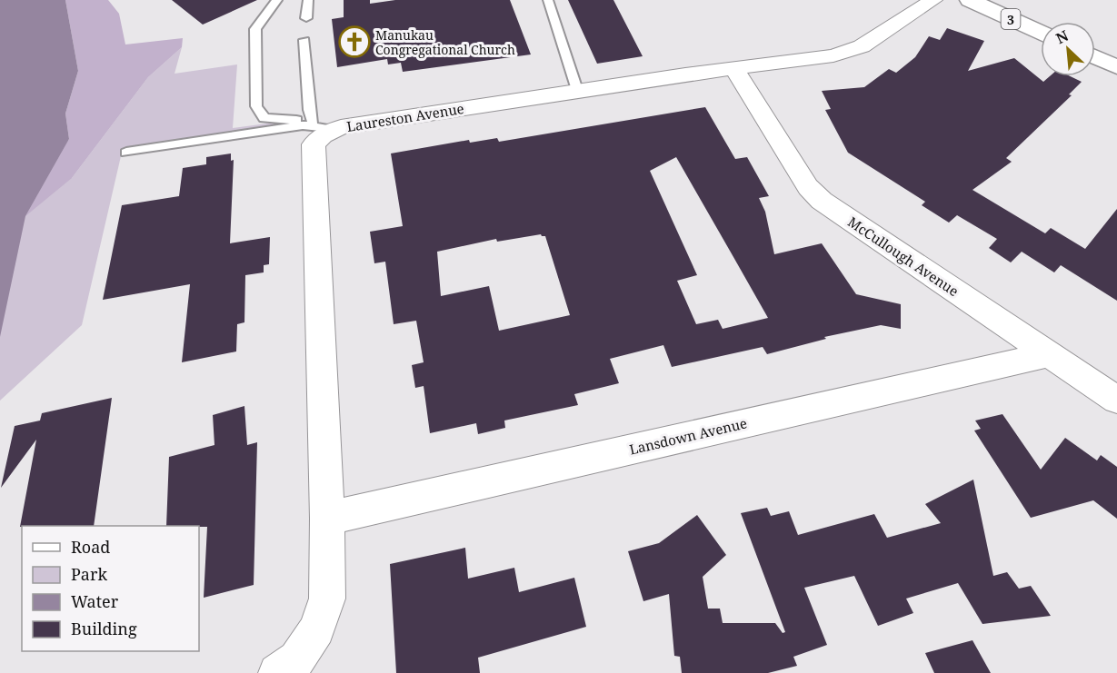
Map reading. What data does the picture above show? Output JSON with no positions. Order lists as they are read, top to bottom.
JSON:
{
  "streets": {
    "main road": ["3"],
    "street": ["Laureston Avenue", "McCullough Avenue", "Lansdown Avenue"]
  },
  "crossings": [
    ["Laureston Avenue", "McCullough Avenue"],
    ["Laureston Avenue", "Lansdown Avenue"],
    ["McCullough Avenue", "Lansdown Avenue"]
  ],
  "places": {
    "church": ["Manukau Congregational Church"]
  },
  "legend": [
    "Road",
    "Park",
    "Water",
    "Building"
  ],
  "north": "top left"
}
